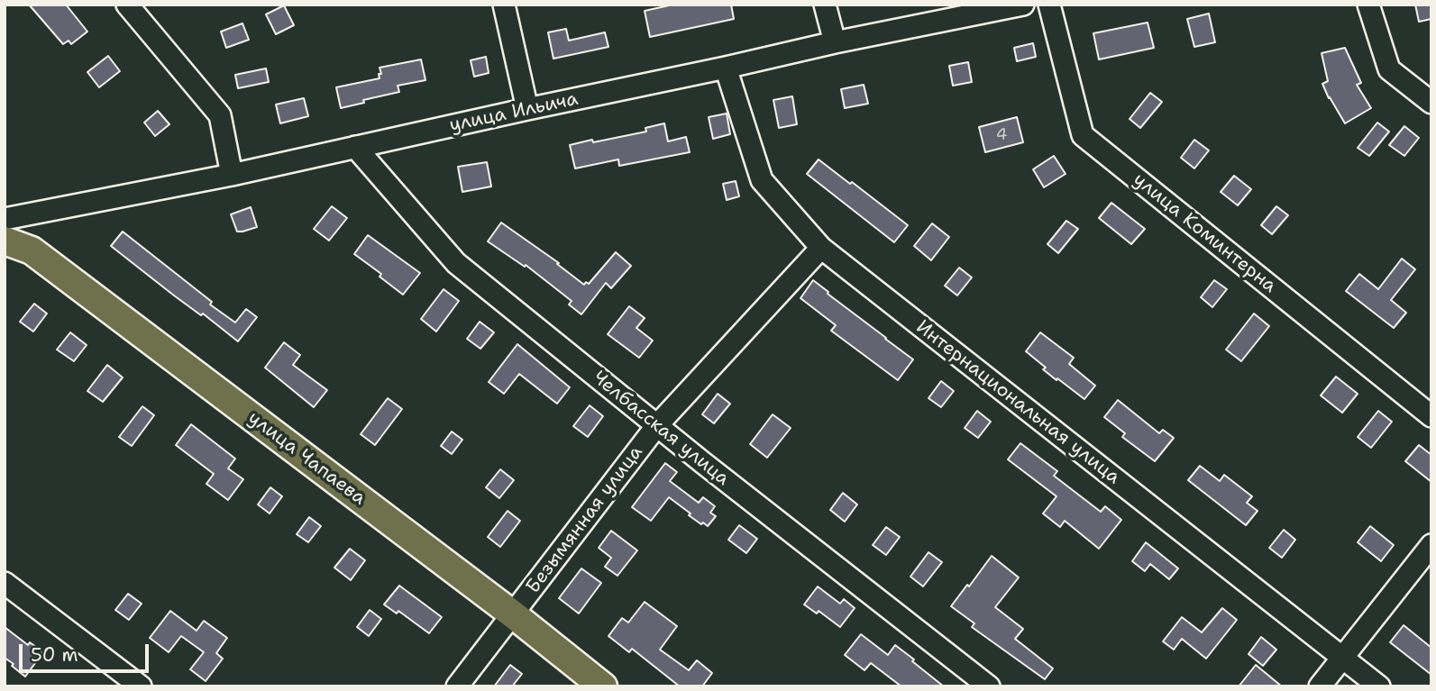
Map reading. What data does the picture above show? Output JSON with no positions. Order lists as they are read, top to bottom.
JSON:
{
  "streets": {
    "main road": ["улица Чапаева"],
    "street": [
      "улица Ильича",
      "улица Коминтерна",
      "Интернациональная улица",
      "Челбасская улица",
      "Безымянная улица"
    ]
  },
  "crossings": [
    ["улица Ильича", "Интернациональная улица"],
    ["улица Ильича", "Челбасская улица"],
    ["Интернациональная улица", "Безымянная улица"],
    ["Челбасская улица", "Безымянная улица"],
    ["улица Чапаева", "Безымянная улица"]
  ],
  "house_numbers": ["4"],
  "scale_bar": "50 m"
}
